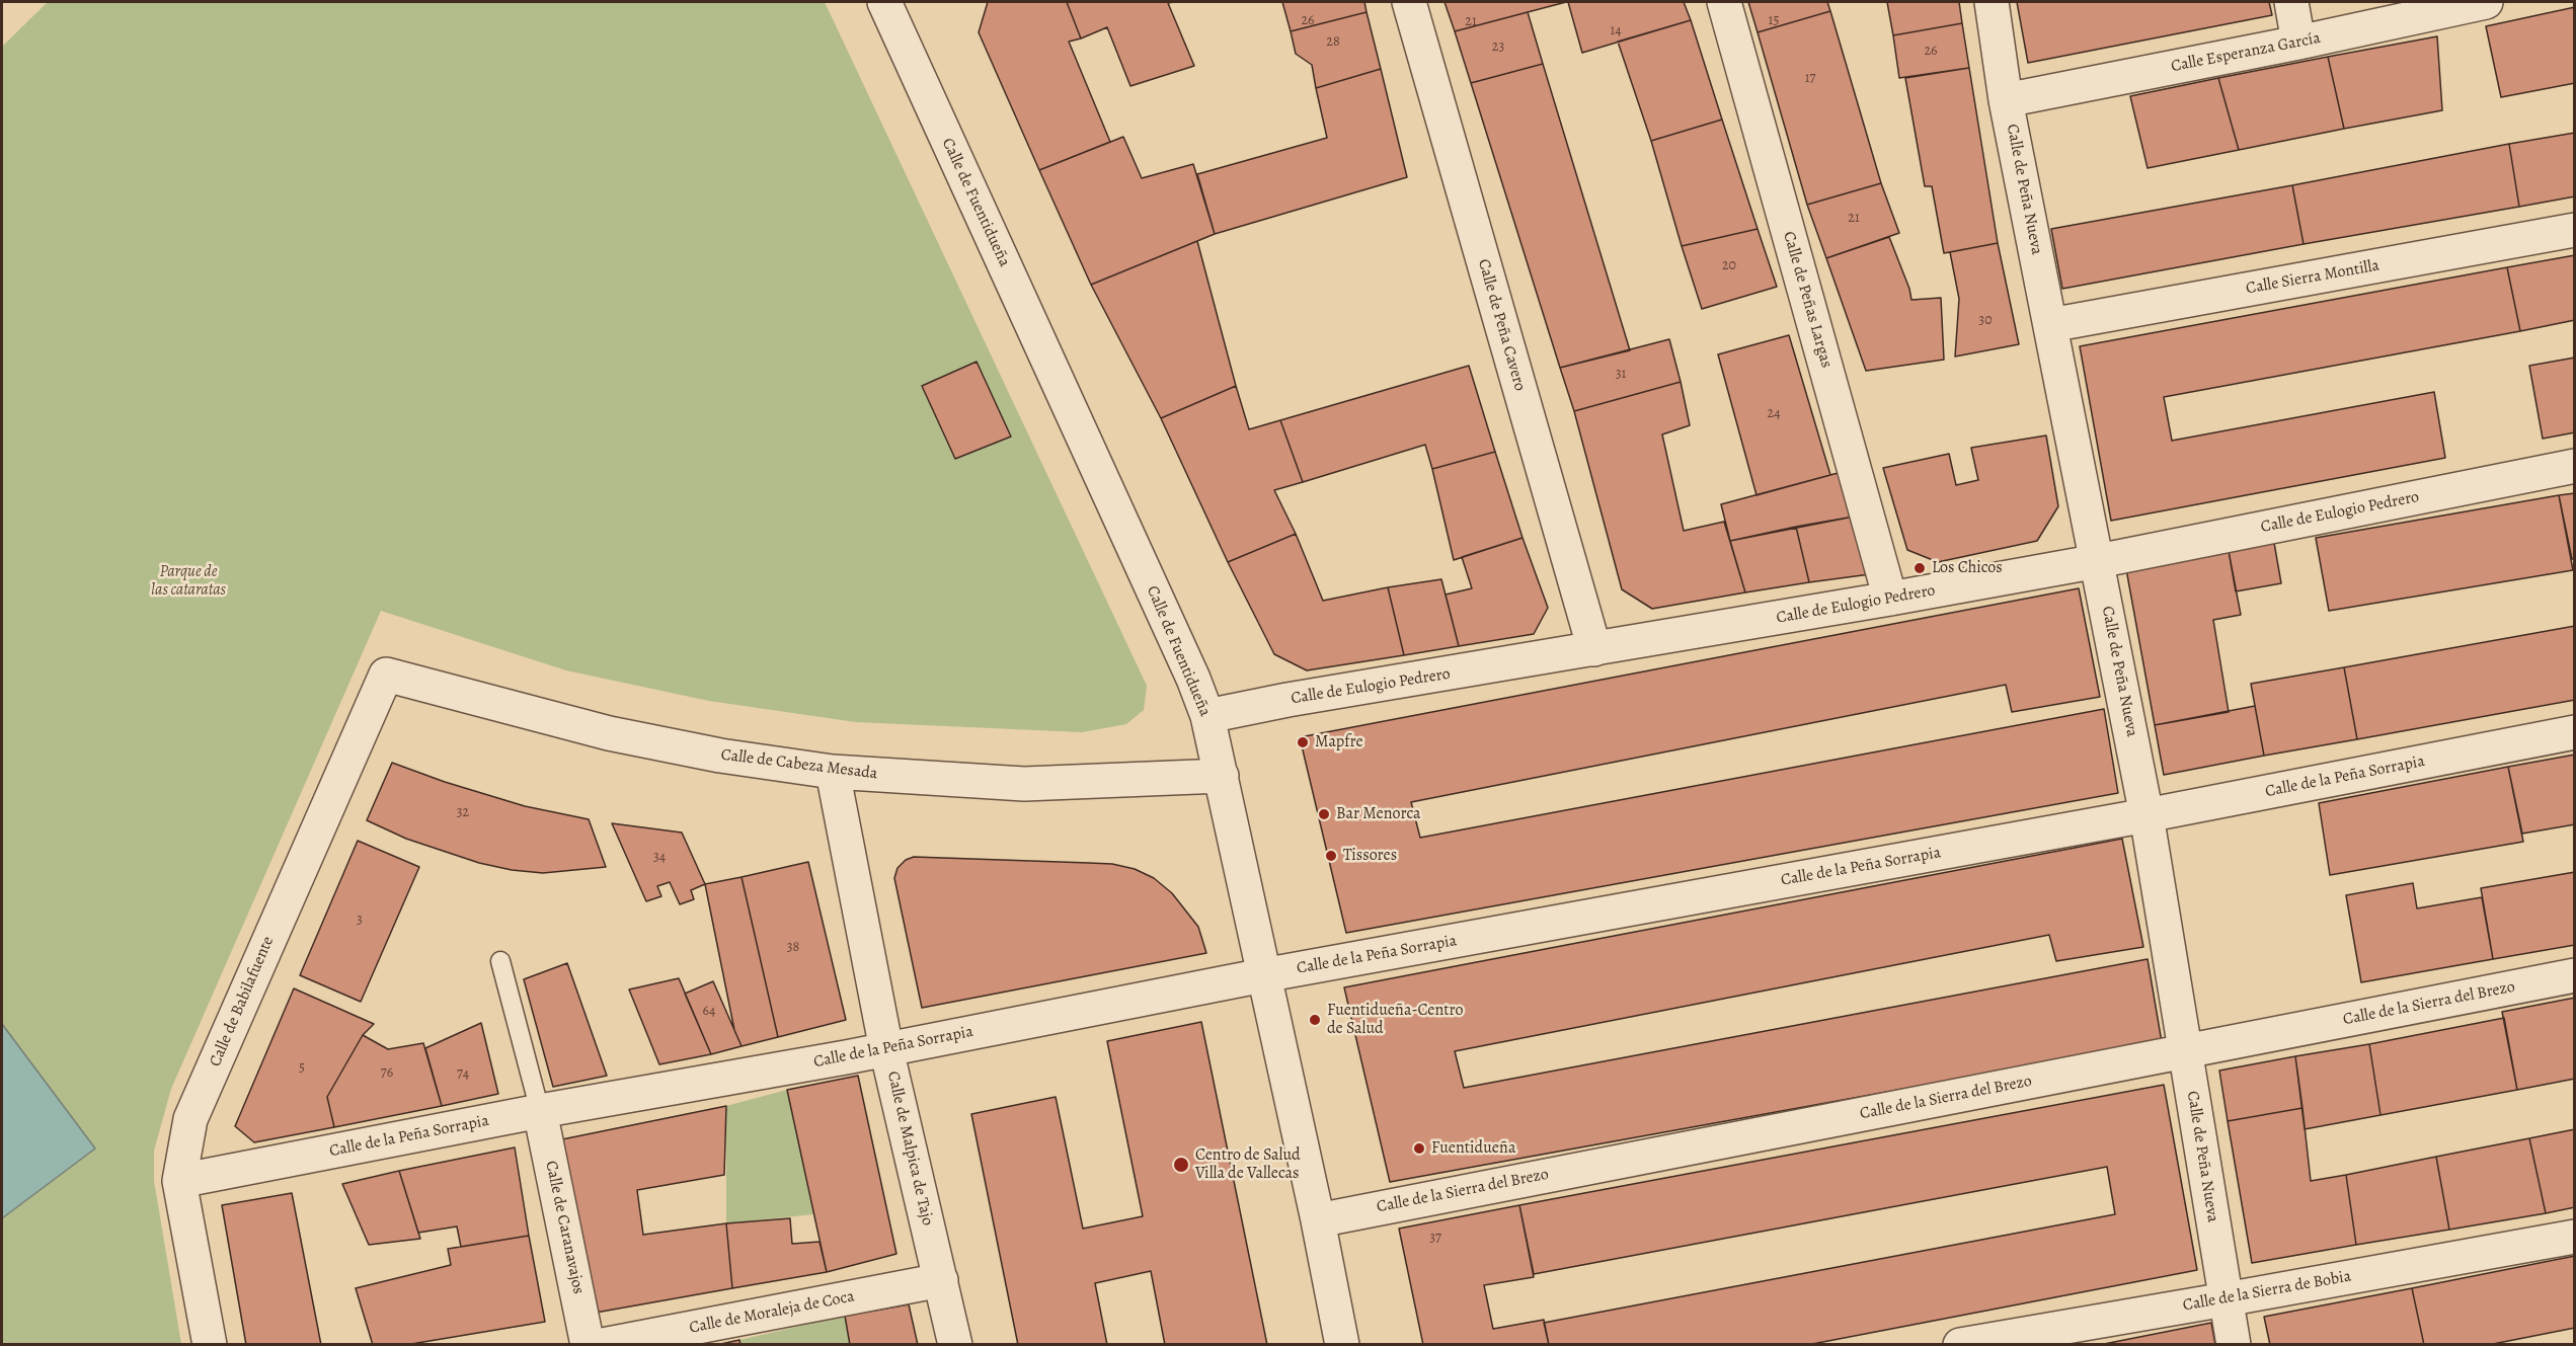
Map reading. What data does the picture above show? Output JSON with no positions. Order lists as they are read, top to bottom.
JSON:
{
  "streets": {
    "street": [
      "Calle Esperanza García",
      "Calle de Peña Nueva",
      "Calle de Fuentidueña",
      "Calle Sierra Montilla",
      "Calle de Peñas Largas",
      "Calle de Peña Cavero",
      "Calle de Eulogio Pedrero",
      "Calle de Cabeza Mesada",
      "Calle de la Peña Sorrapia",
      "Calle de Babilafuente",
      "Calle de la Sierra del Brezo",
      "Calle de Malpica de Tajo",
      "Calle de Caranavajos",
      "Calle de la Sierra de Bobia",
      "Calle de Moraleja de Coca"
    ]
  },
  "crossings": [
    ["Calle Esperanza García", "Calle de Peña Nueva"],
    ["Calle de Peña Nueva", "Calle Sierra Montilla"],
    ["Calle de Peña Nueva", "Calle de Eulogio Pedrero"],
    ["Calle de Peña Nueva", "Calle de la Peña Sorrapia"],
    ["Calle de Peña Nueva", "Calle de la Sierra del Brezo"],
    ["Calle de Peña Nueva", "Calle de la Sierra de Bobia"],
    ["Calle de Fuentidueña", "Calle de Eulogio Pedrero"],
    ["Calle de Fuentidueña", "Calle de Cabeza Mesada"],
    ["Calle de Fuentidueña", "Calle de la Peña Sorrapia"],
    ["Calle de Fuentidueña", "Calle de la Sierra del Brezo"],
    ["Calle de Peñas Largas", "Calle de Eulogio Pedrero"],
    ["Calle de Peña Cavero", "Calle de Eulogio Pedrero"],
    ["Calle de Cabeza Mesada", "Calle de Babilafuente"],
    ["Calle de Cabeza Mesada", "Calle de Malpica de Tajo"],
    ["Calle de la Peña Sorrapia", "Calle de Babilafuente"],
    ["Calle de la Peña Sorrapia", "Calle de Malpica de Tajo"],
    ["Calle de la Peña Sorrapia", "Calle de Caranavajos"],
    ["Calle de Malpica de Tajo", "Calle de Moraleja de Coca"]
  ],
  "parks": ["Parque de las cataratas"],
  "places": [
    "Los Chicos",
    "Mapfre",
    "Bar Menorca",
    "Tissores",
    "Fuentidueña-Centro de Salud",
    "Fuentidueña",
    "Centro de Salud Villa de Vallecas"
  ],
  "house_numbers": [
    "26",
    "15",
    "21",
    "14",
    "28",
    "23",
    "26",
    "17",
    "21",
    "20",
    "30",
    "31",
    "24",
    "32",
    "34",
    "3",
    "38",
    "64",
    "5",
    "76",
    "74",
    "37"
  ]
}
